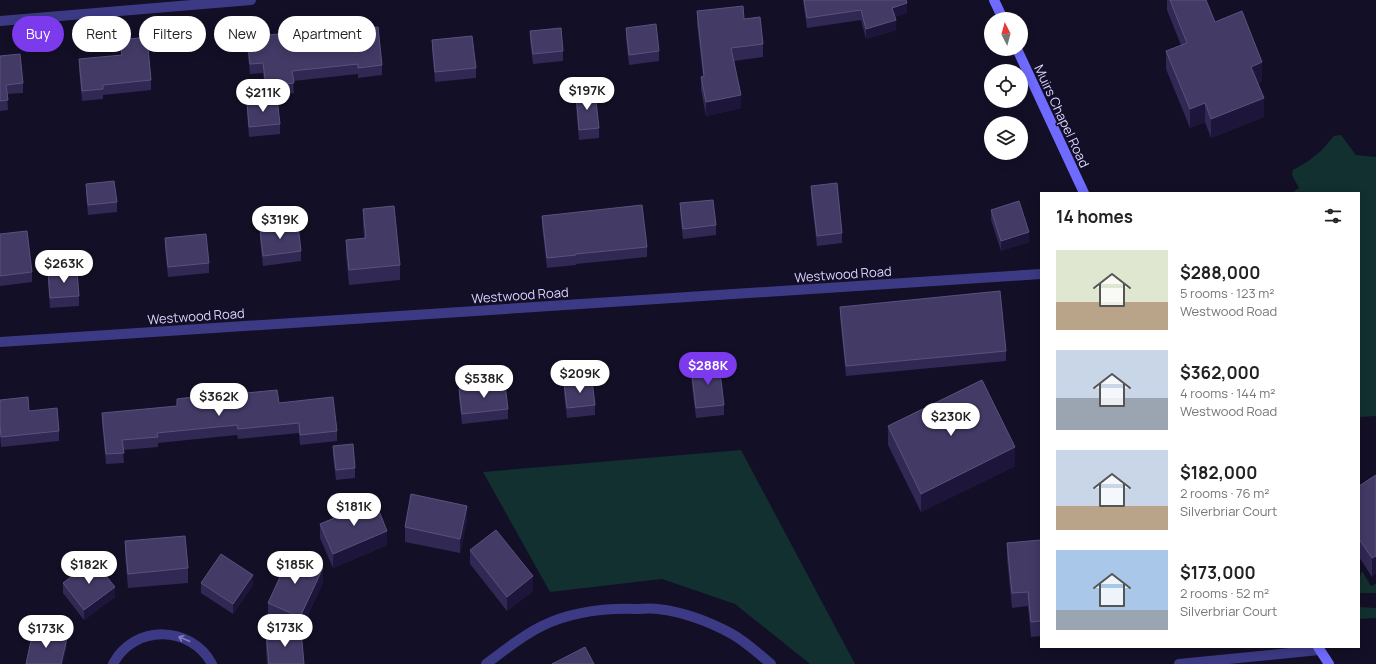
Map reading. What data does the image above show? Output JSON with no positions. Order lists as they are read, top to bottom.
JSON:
{
  "streets": {
    "main road": ["Muirs Chapel Road"],
    "street": ["Westwood Road"]
  },
  "north": "top",
  "page": {
    "chip": [
      "Buy",
      "Rent",
      "Filters",
      "New",
      "Apartment"
    ],
    "price": [
      "$197K",
      "$211K",
      "$319K",
      "$263K",
      "$288K",
      "$209K",
      "$538K",
      "$362K",
      "$230K",
      "$181K",
      "$182K",
      "$185K",
      "$173K",
      "$173K"
    ],
    "heading": "14 homes",
    "list": [
      {
        "name": "$288,000",
        "note": "5 rooms · 123 m² · Westwood Road"
      },
      {
        "name": "$362,000",
        "note": "4 rooms · 144 m² · Westwood Road"
      },
      {
        "name": "$182,000",
        "note": "2 rooms · 76 m² · Silverbriar Court"
      },
      {
        "name": "$173,000",
        "note": "2 rooms · 52 m² · Silverbriar Court"
      }
    ]
  }
}
